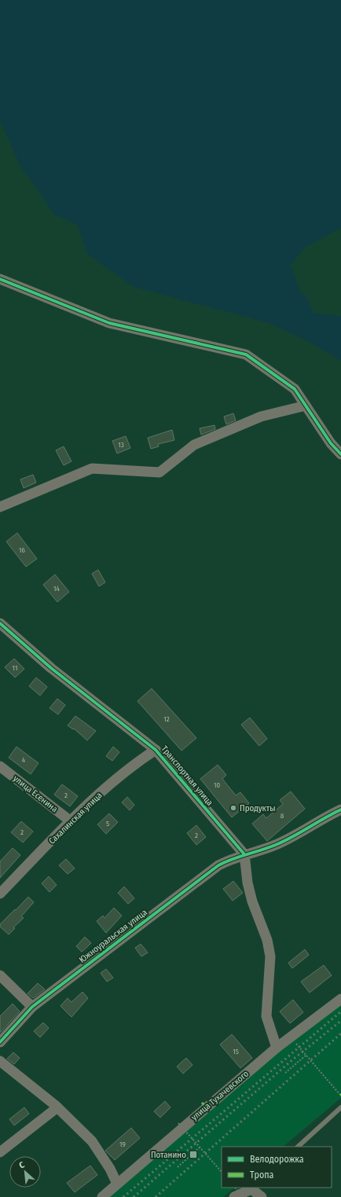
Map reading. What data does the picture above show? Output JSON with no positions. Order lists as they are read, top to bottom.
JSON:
{
  "streets": {
    "street": [
      "Транспортная улица",
      "улица Есенина",
      "Сахалинская улица",
      "Южноуральская улица",
      "улица Тухачевского"
    ]
  },
  "crossings": [
    ["Транспортная улица", "Сахалинская улица"],
    ["Транспортная улица", "Южноуральская улица"],
    ["улица Есенина", "Сахалинская улица"]
  ],
  "places": {
    "other": ["Продукты"],
    "transit": ["Потанино"]
  },
  "house_numbers": [
    "13",
    "16",
    "14",
    "11",
    "12",
    "4",
    "10",
    "2",
    "8",
    "5",
    "2",
    "2",
    "15",
    "19"
  ],
  "legend": ["Велодорожка", "Тропа"],
  "north": "top left"
}
